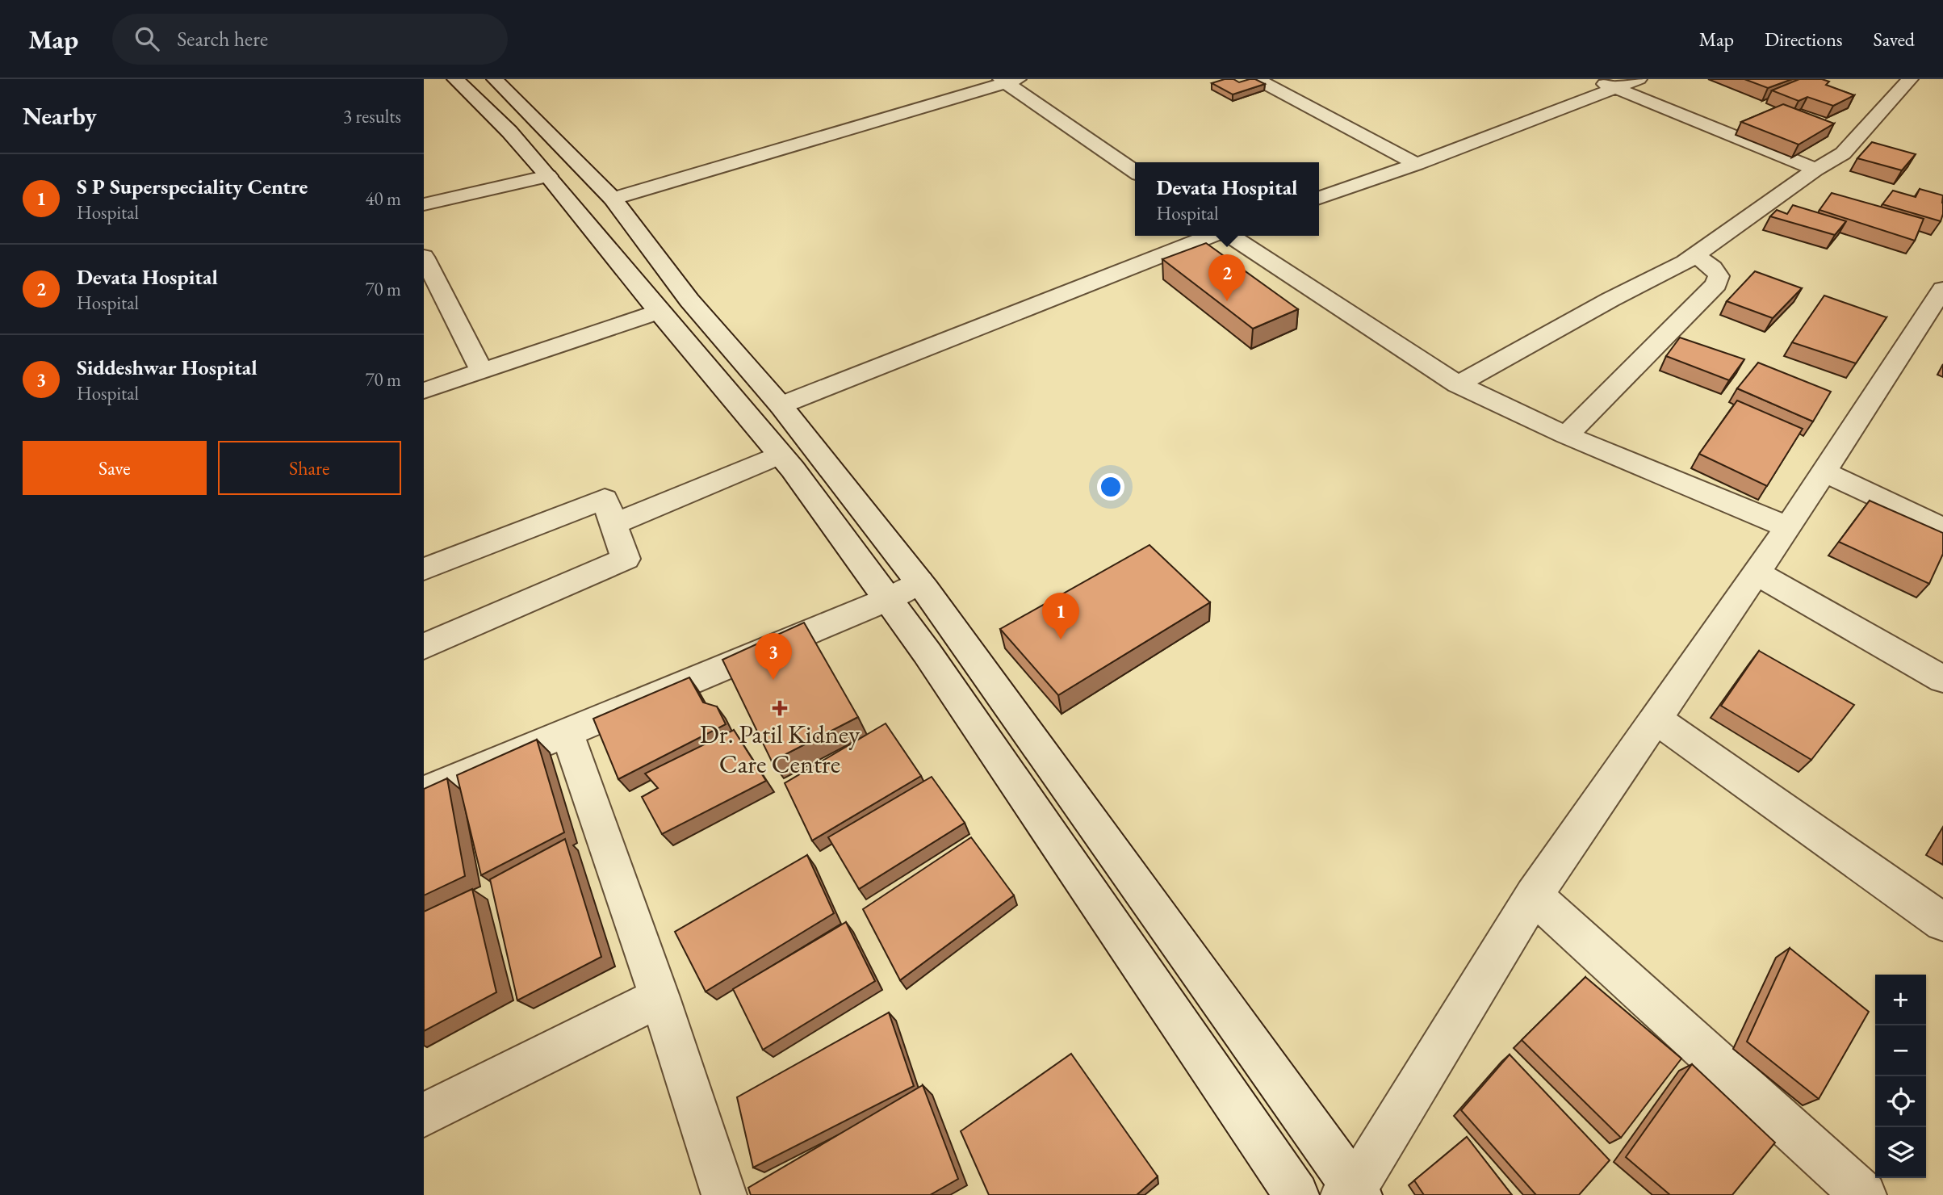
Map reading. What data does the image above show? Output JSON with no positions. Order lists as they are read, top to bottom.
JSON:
{
  "places": {
    "health": ["Dr. Patil Kidney Care Centre"]
  },
  "page": {
    "header": "Map",
    "search": "Search here",
    "nav": ["Map", "Directions", "Saved"],
    "heading": ["Nearby", "3 results"],
    "list": [
      {
        "mark": "1",
        "name": "S P Superspeciality Centre",
        "note": "Hospital",
        "value": "40 m"
      },
      {
        "mark": "2",
        "name": "Devata Hospital",
        "note": "Hospital",
        "value": "70 m"
      },
      {
        "mark": "3",
        "name": "Siddeshwar Hospital",
        "note": "Hospital",
        "value": "70 m"
      }
    ],
    "popup": ["Devata Hospital", "Hospital"],
    "pins": ["2", "1", "3"],
    "buttons": ["Save", "Share"],
    "map_buttons": ["+", "−"]
  }
}
